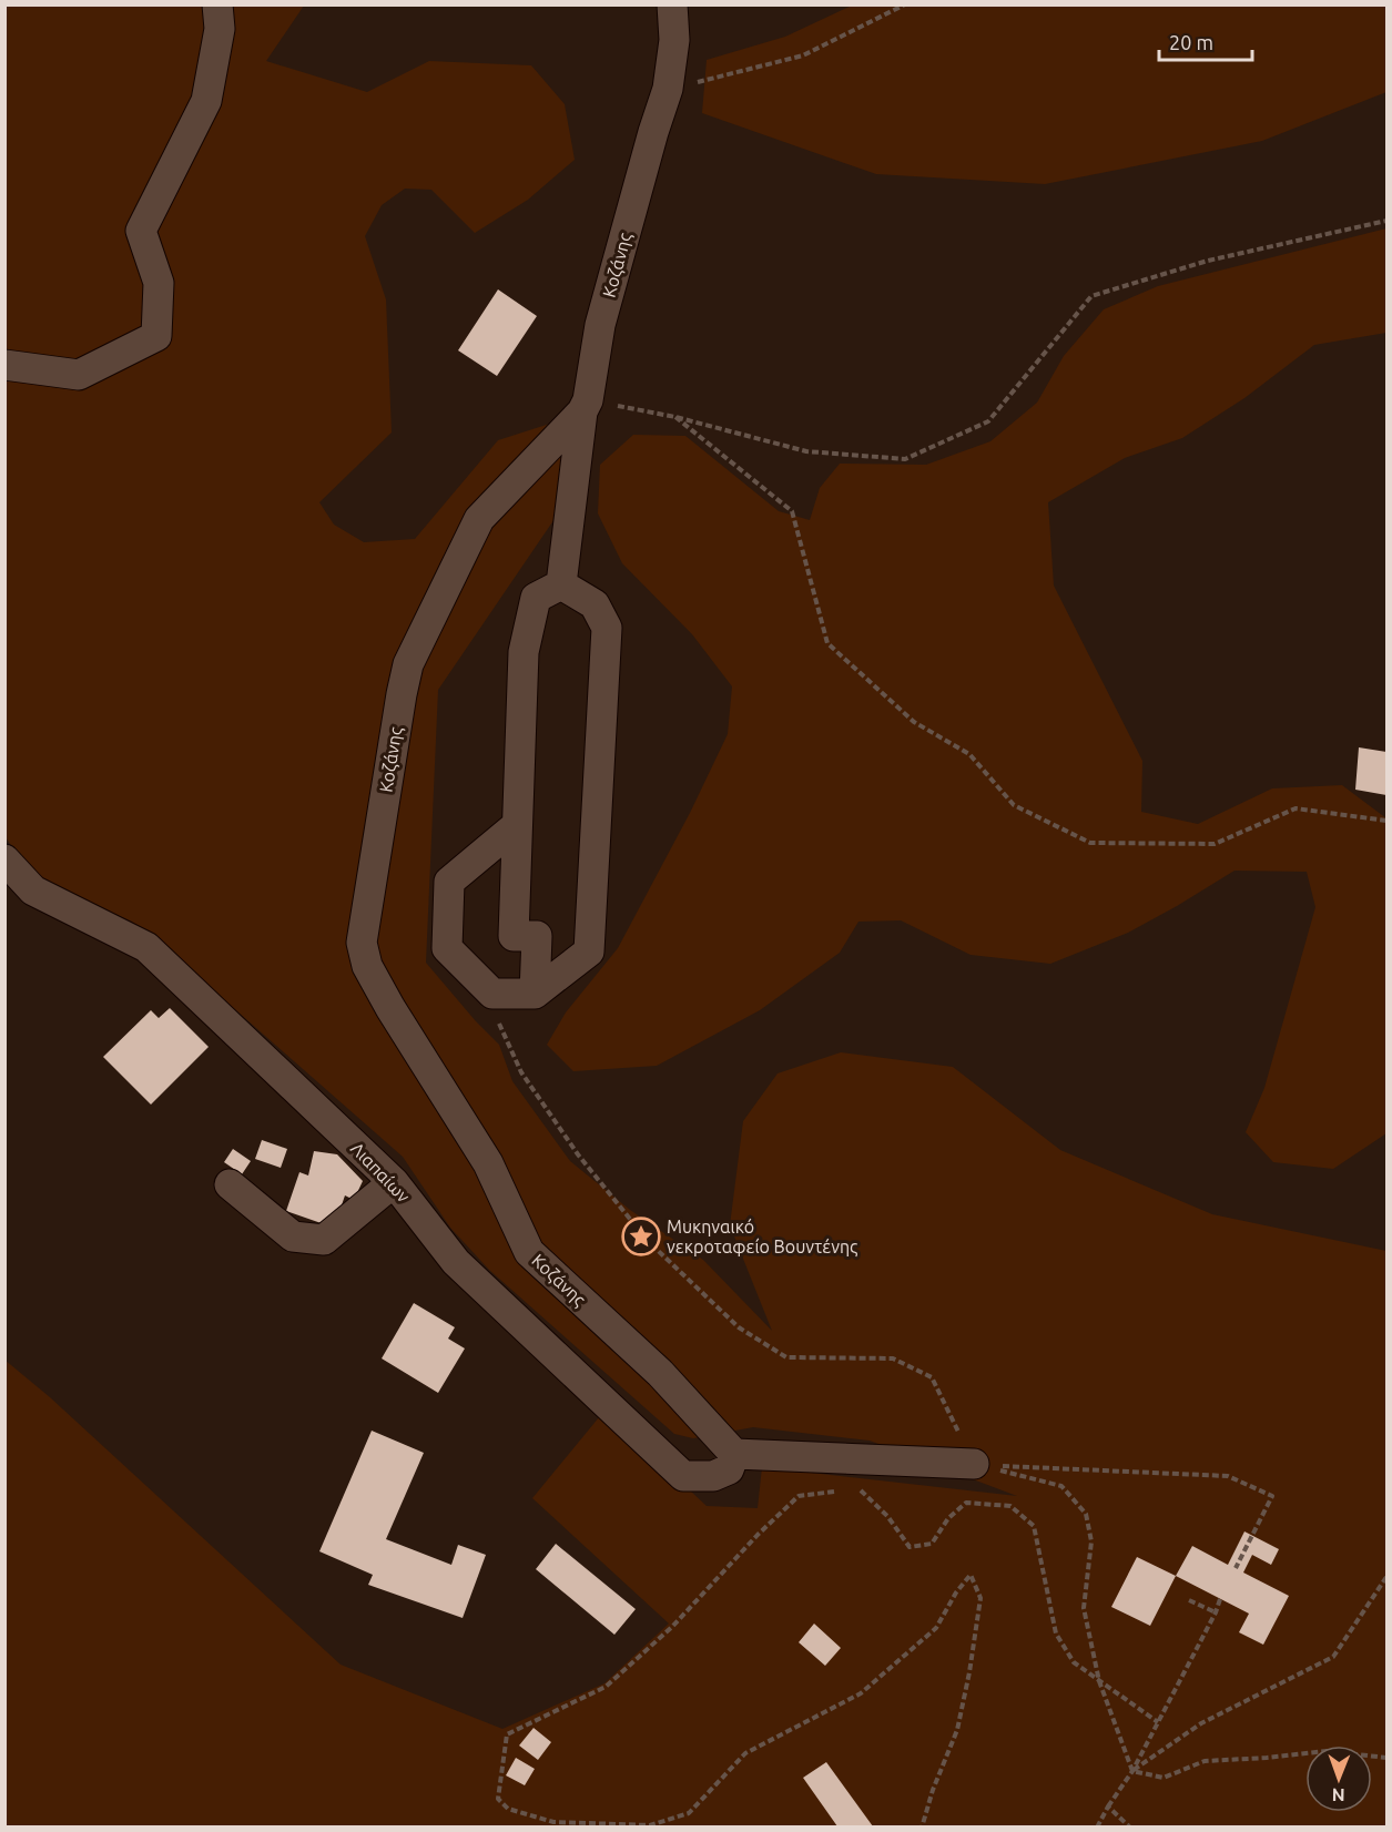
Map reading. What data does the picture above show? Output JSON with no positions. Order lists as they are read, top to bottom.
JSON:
{
  "streets": {
    "street": ["Κοζάνης", "Λιαπαίων"]
  },
  "crossings": [
    ["Κοζάνης", "Λιαπαίων"]
  ],
  "places": {
    "place": ["Μυκηναικό νεκροταφείο Βουντένης"]
  },
  "scale_bar": "20 m",
  "north": "bottom"
}
